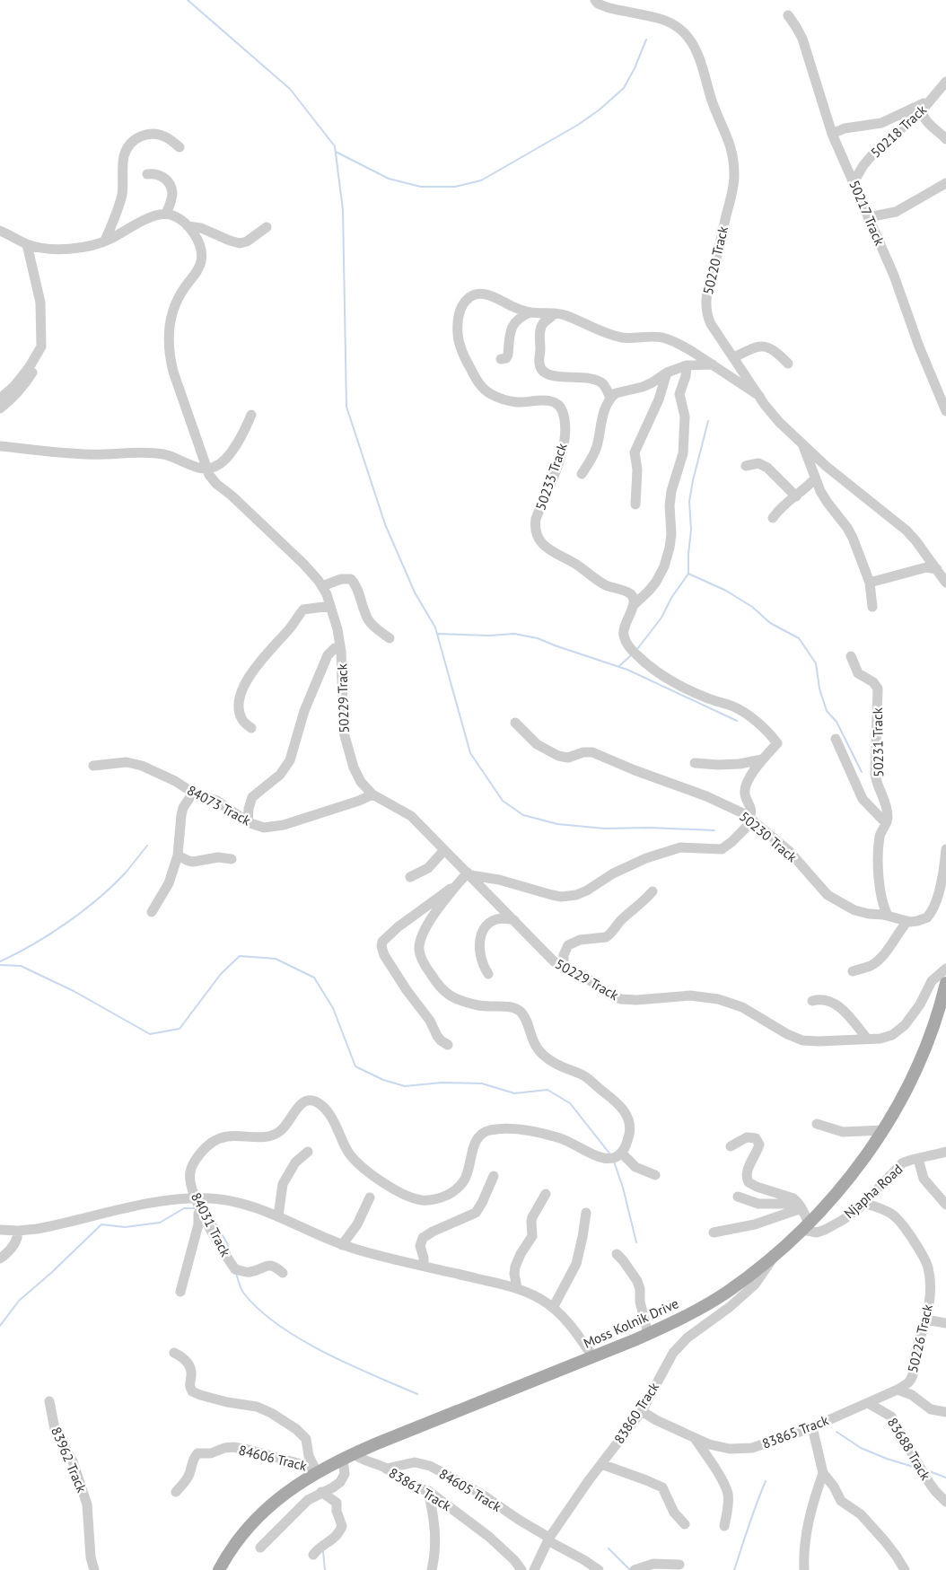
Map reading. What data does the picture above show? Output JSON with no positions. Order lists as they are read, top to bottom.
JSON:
{
  "streets": {
    "main road": ["Moss Kolnik Drive"],
    "street": [
      "50218 Track",
      "50217 Track",
      "50220 Track",
      "50233 Track",
      "50229 Track",
      "50231 Track",
      "84073 Track",
      "50230 Track",
      "Njapha Road",
      "84031 Track",
      "50226 Track",
      "83860 Track",
      "83865 Track",
      "83688 Track",
      "84606 Track",
      "83962 Track",
      "83861 Track",
      "84605 Track"
    ]
  },
  "crossings": [
    ["50218 Track", "50217 Track"],
    ["50220 Track", "50233 Track"],
    ["50229 Track", "84073 Track"],
    ["50231 Track", "50230 Track"],
    ["Njapha Road", "Moss Kolnik Drive"],
    ["Njapha Road", "50226 Track"],
    ["Moss Kolnik Drive", "83860 Track"],
    ["Moss Kolnik Drive", "84606 Track"],
    ["Moss Kolnik Drive", "83861 Track"],
    ["50226 Track", "83865 Track"],
    ["83860 Track", "83865 Track"],
    ["83860 Track", "84605 Track"],
    ["83865 Track", "83688 Track"],
    ["83861 Track", "84605 Track"]
  ]
}
